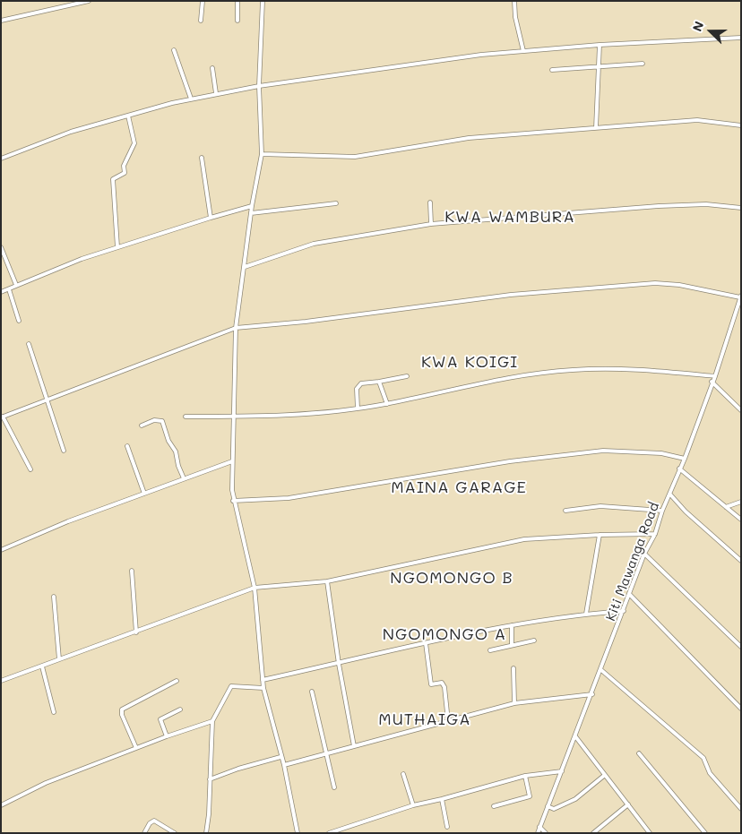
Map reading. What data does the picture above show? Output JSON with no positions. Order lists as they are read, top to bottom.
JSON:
{
  "streets": {
    "street": ["Kiti Mawanga Road"]
  },
  "districts": [
    "KWA WAMBURA",
    "KWA KOIGI",
    "MAINA GARAGE",
    "NGOMONGO B",
    "NGOMONGO A",
    "MUTHAIGA"
  ],
  "north": "left"
}
